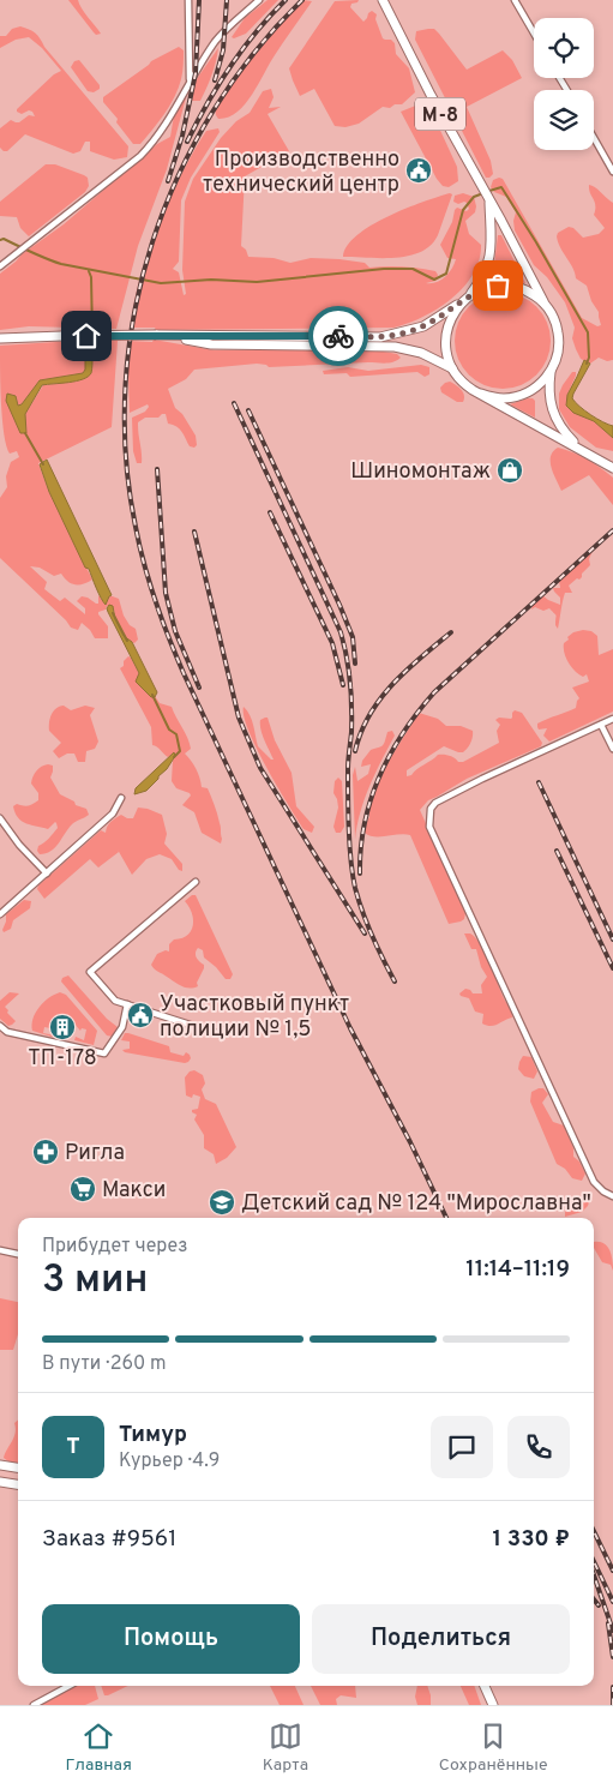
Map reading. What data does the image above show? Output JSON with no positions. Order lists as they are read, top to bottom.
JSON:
{
  "streets": {
    "main road": ["М-8"]
  },
  "places": {
    "public building": ["Производственно технический центр", "Участковый пункт полиции № 1,5"],
    "shop": ["Шиномонтаж"],
    "building": ["ТП-178"],
    "pharmacy": ["Ригла"],
    "supermarket": ["Макси"],
    "school or university": ["Детский сад № 124 \"Мирославна\""]
  },
  "page": {
    "heading": ["3 мин", "Прибудет через", "11:14–11:19"],
    "panel": [
      "Тимур",
      "Курьер · 4.9",
      "Заказ #9561",
      "1 330 ₽"
    ],
    "bar": "В пути · 260 m",
    "round": "Т",
    "buttons": ["Помощь", "Поделиться"],
    "tabs": ["Главная", "Карта", "Сохранённые"]
  }
}
